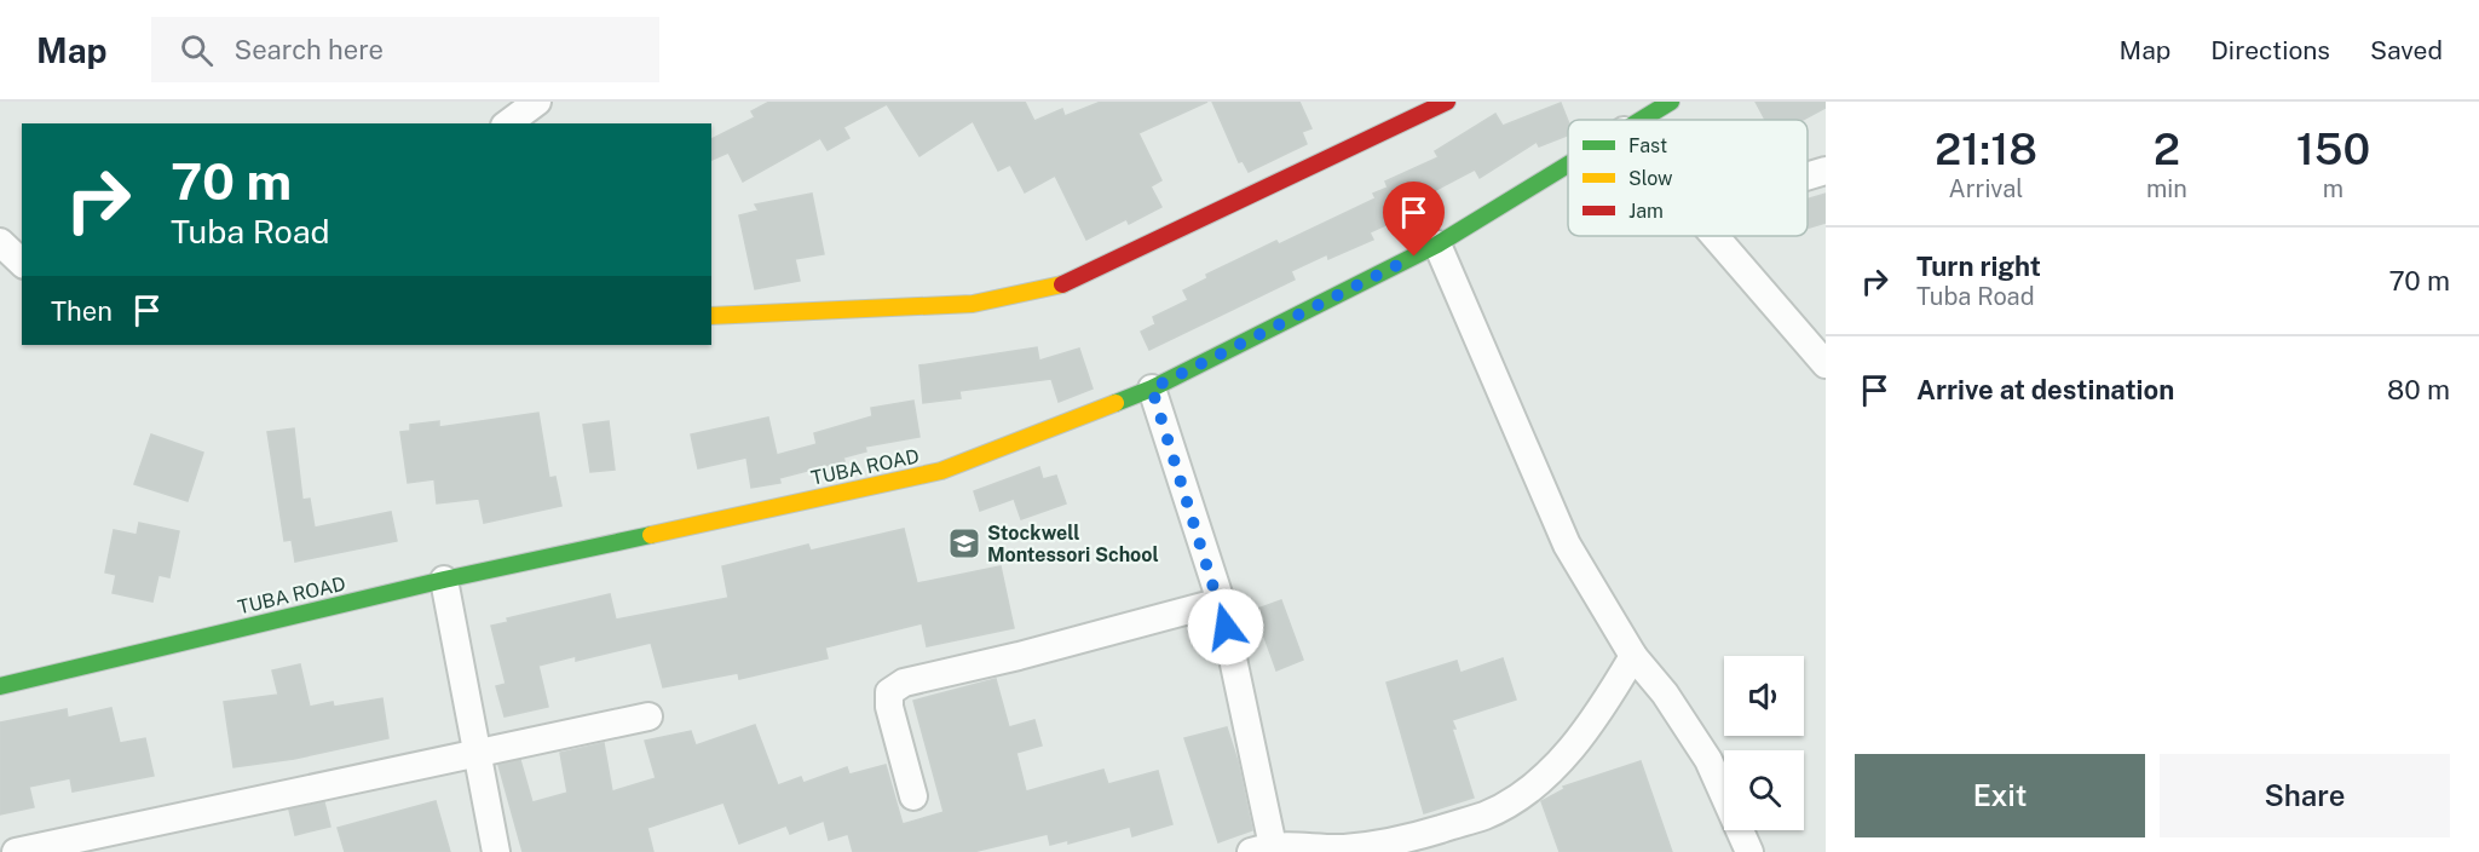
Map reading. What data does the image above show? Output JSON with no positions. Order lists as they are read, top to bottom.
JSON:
{
  "streets": {
    "street": ["TUBA ROAD"]
  },
  "places": {
    "school or university": ["Stockwell Montessori School"]
  },
  "legend": ["Fast", "Slow", "Jam"],
  "page": {
    "header": "Map",
    "search": "Search here",
    "nav": ["Map", "Directions", "Saved"],
    "eta": [
      "21:18",
      "Arrival",
      "2",
      "min",
      "150",
      "m"
    ],
    "turn": ["70 m", "Tuba Road"],
    "list": [
      {
        "name": "Turn right",
        "note": "Tuba Road",
        "value": "70 m"
      },
      {
        "name": "Arrive at destination",
        "value": "80 m"
      }
    ],
    "then": "Then",
    "buttons": ["Exit", "Share"]
  }
}
